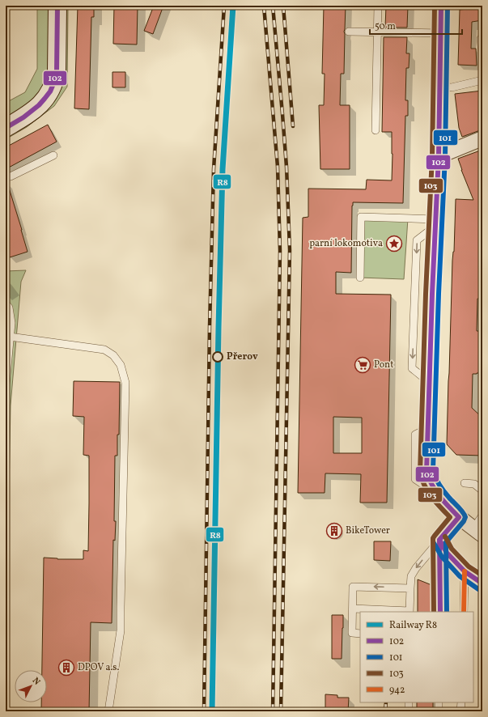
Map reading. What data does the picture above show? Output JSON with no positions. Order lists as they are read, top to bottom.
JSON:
{
  "places": {
    "place": ["parní lokomotiva"],
    "other": ["Přerov"],
    "supermarket": ["Pont"],
    "building": ["BikeTower", "DPOV a.s."]
  },
  "lines": [
    "rail line R8",
    "transit line 102",
    "transit line 101",
    "transit line 103",
    "transit line 942"
  ],
  "legend": [
    "Railway R8",
    "102",
    "101",
    "103",
    "942"
  ],
  "scale_bar": "50 m",
  "north": "top right"
}
